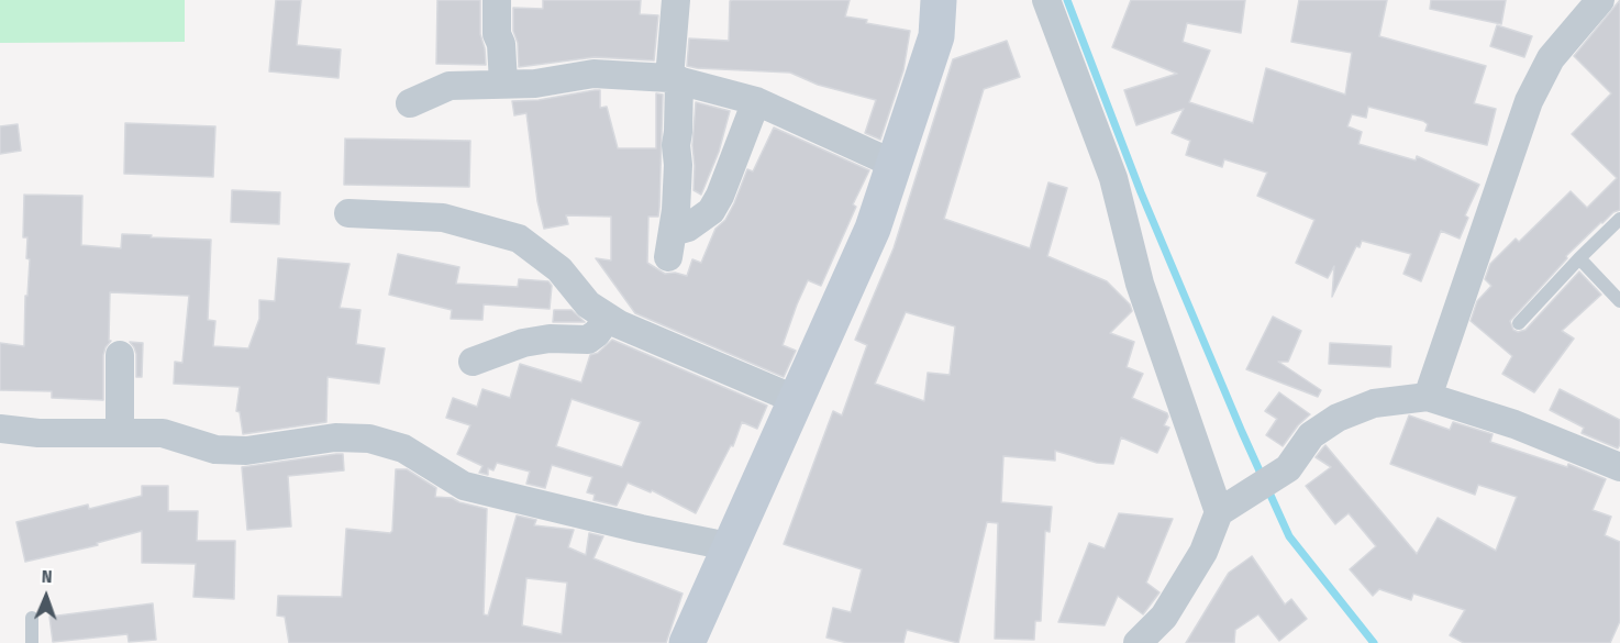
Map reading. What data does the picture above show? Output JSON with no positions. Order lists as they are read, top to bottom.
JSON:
{
  "north": "top"
}
